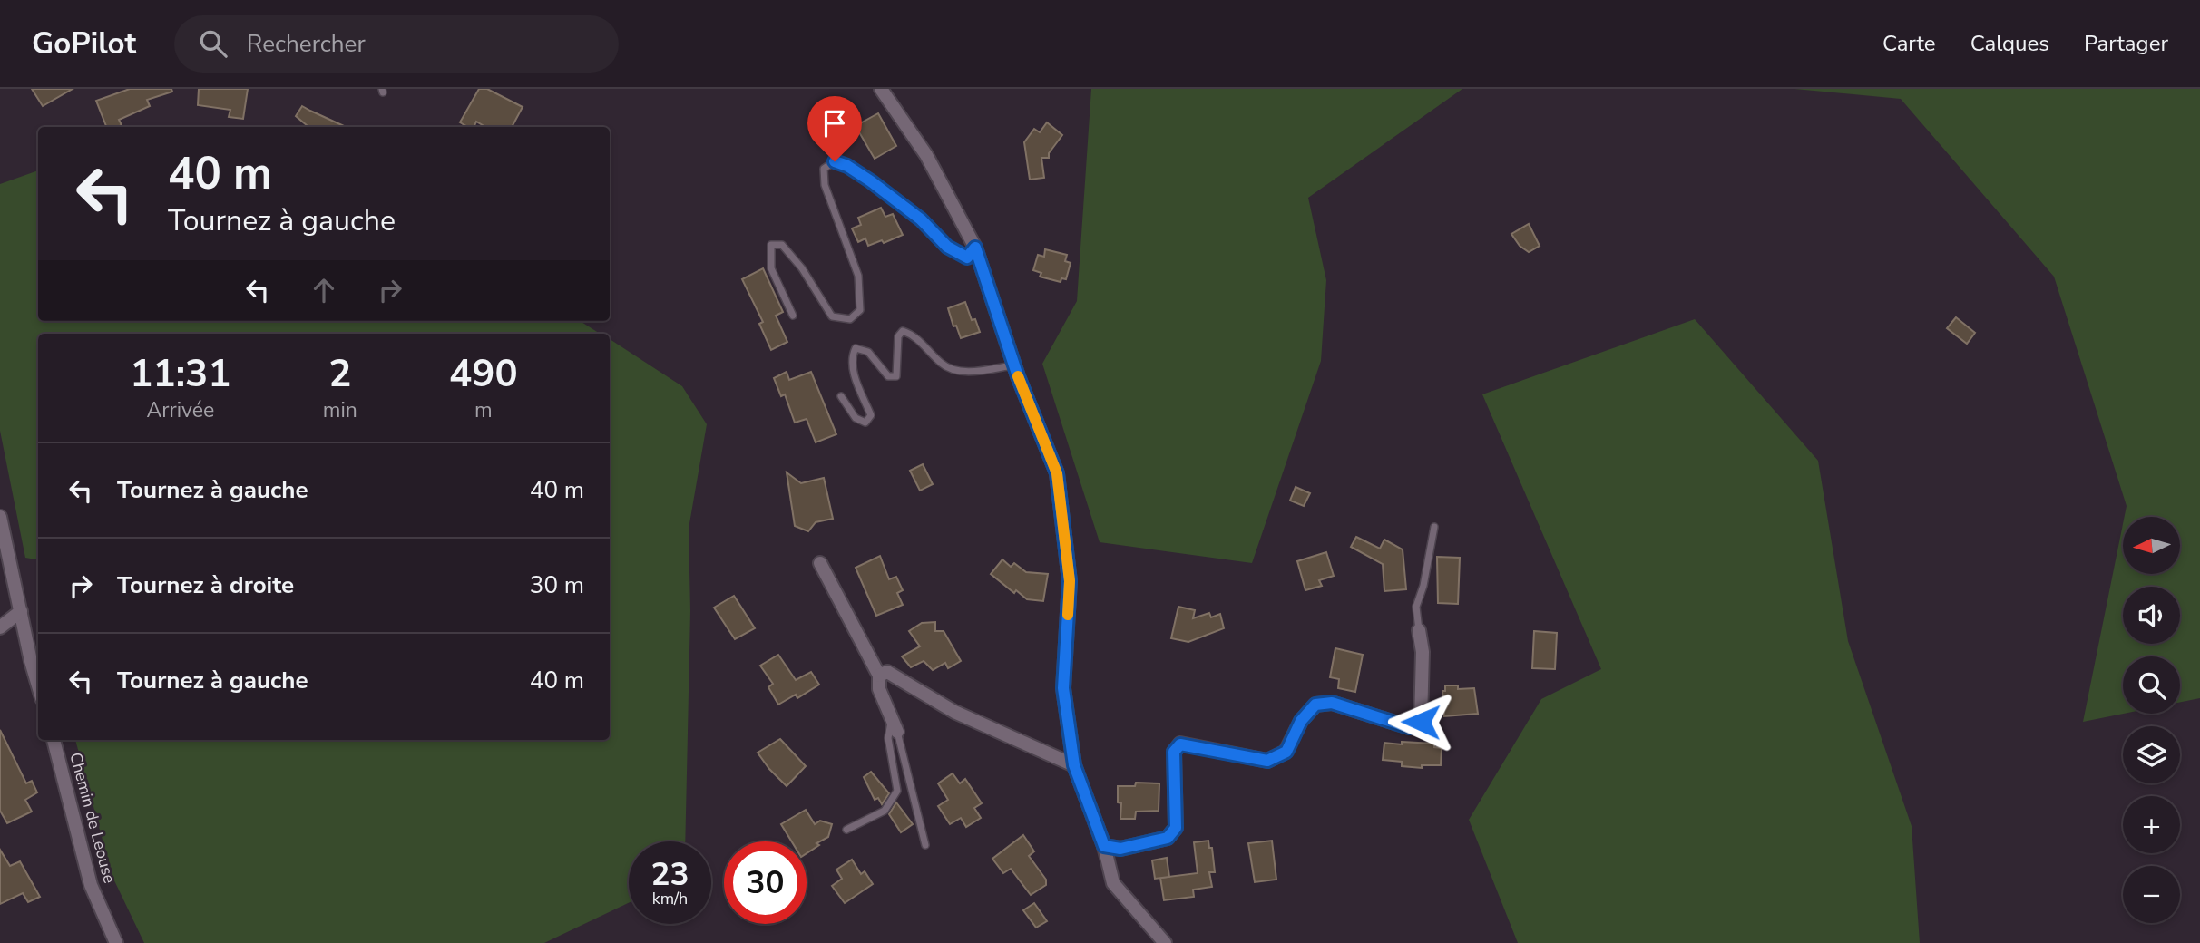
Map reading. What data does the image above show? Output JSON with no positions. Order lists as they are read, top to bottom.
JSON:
{
  "streets": {
    "street": ["Chemin de Leouse"]
  },
  "north": "left",
  "page": {
    "header": "GoPilot",
    "search": "Rechercher",
    "nav": ["Carte", "Calques", "Partager"],
    "turn": ["40 m", "Tournez à gauche"],
    "eta": [
      "11:31",
      "Arrivée",
      "2",
      "min",
      "490",
      "m"
    ],
    "list": [
      {
        "name": "Tournez à gauche",
        "value": "40 m"
      },
      {
        "name": "Tournez à droite",
        "value": "30 m"
      },
      {
        "name": "Tournez à gauche",
        "value": "40 m"
      }
    ],
    "map_buttons": ["+", "−"],
    "speed": "23 km/h",
    "limit": "30"
  }
}
